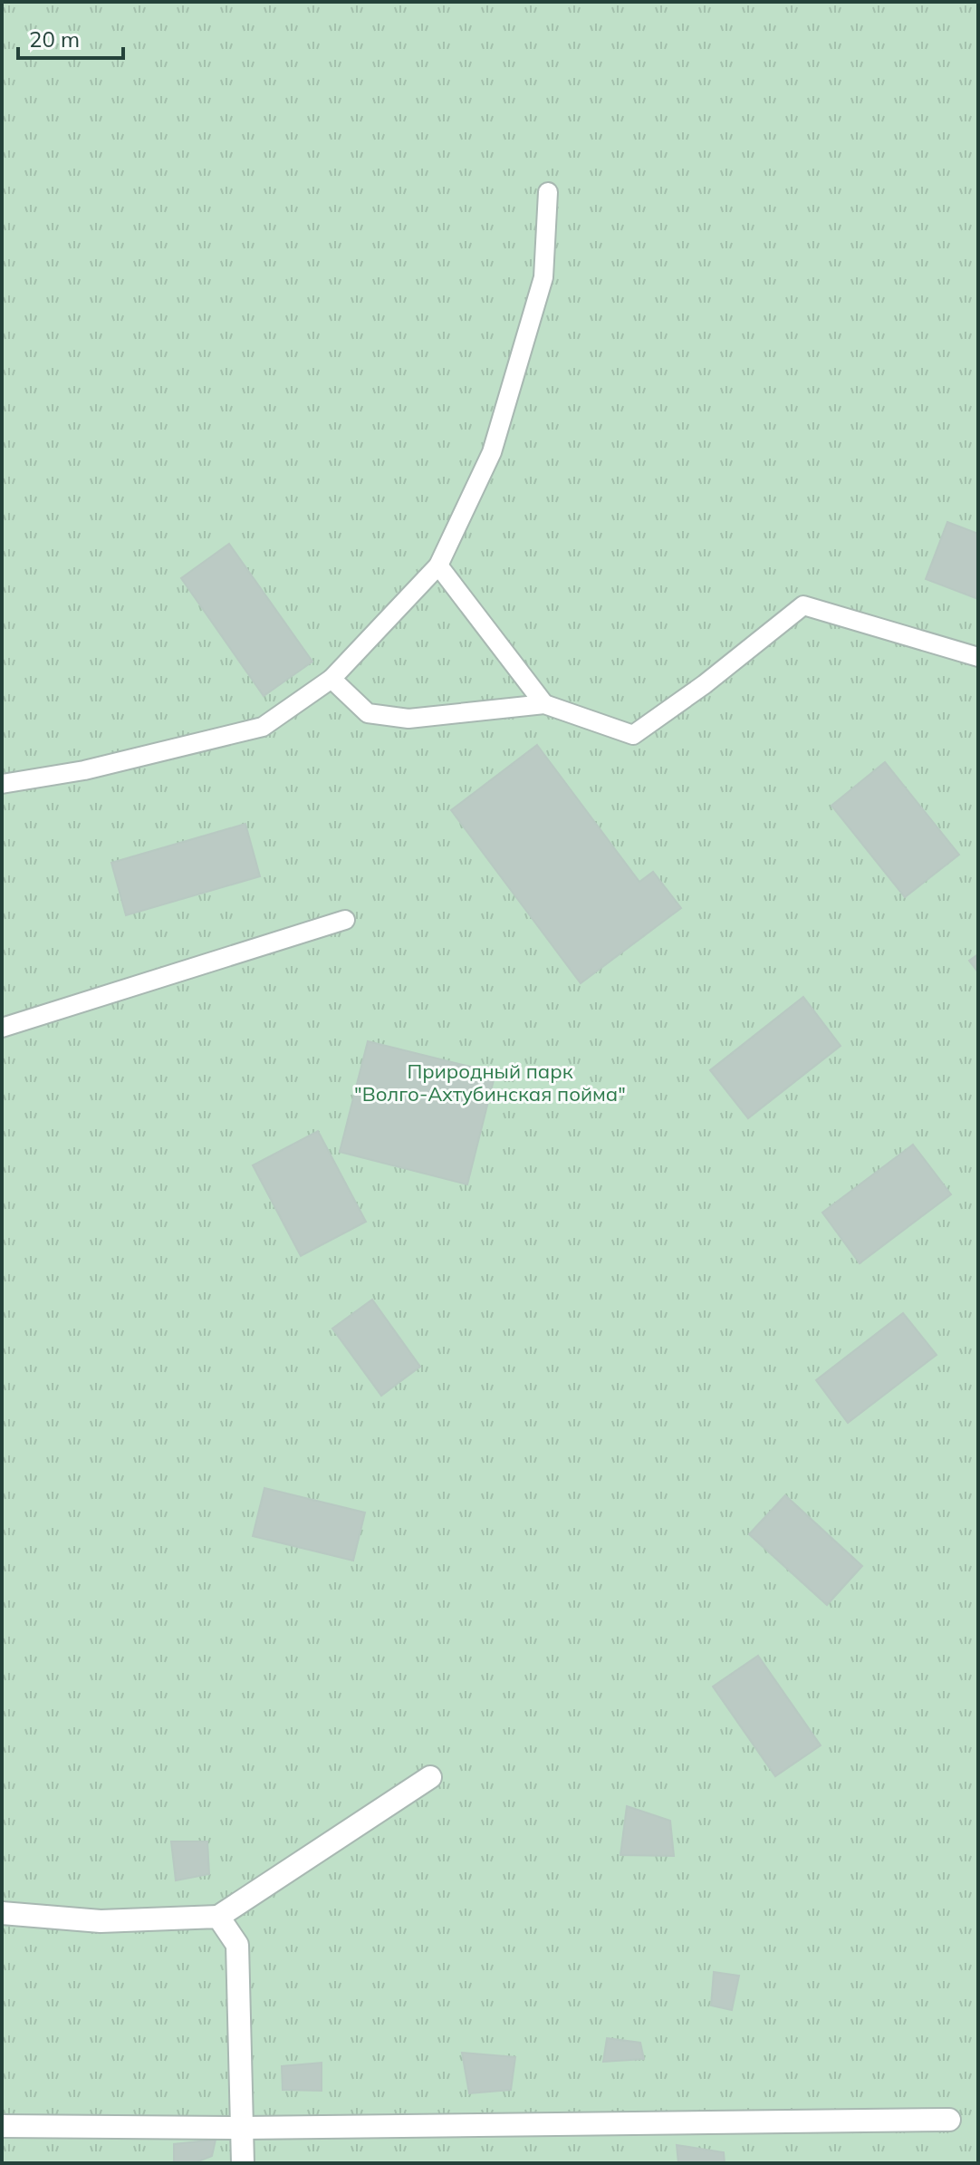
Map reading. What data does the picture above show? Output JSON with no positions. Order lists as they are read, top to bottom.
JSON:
{
  "parks": ["Природный парк \"Волго-Ахтубинская пойма\""],
  "scale_bar": "20 m"
}
